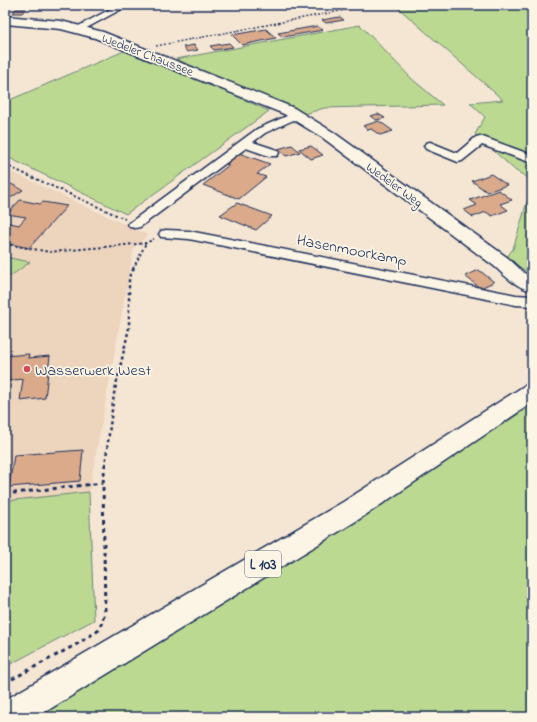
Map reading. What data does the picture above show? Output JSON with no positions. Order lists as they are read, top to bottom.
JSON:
{
  "streets": {
    "main road": ["Wedeler Chaussee", "Wedeler Weg", "L 103"],
    "street": ["Hasenmoorkamp"]
  },
  "crossings": [
    ["Wedeler Chaussee", "Wedeler Weg"]
  ],
  "places": ["Wasserwerk West"]
}
